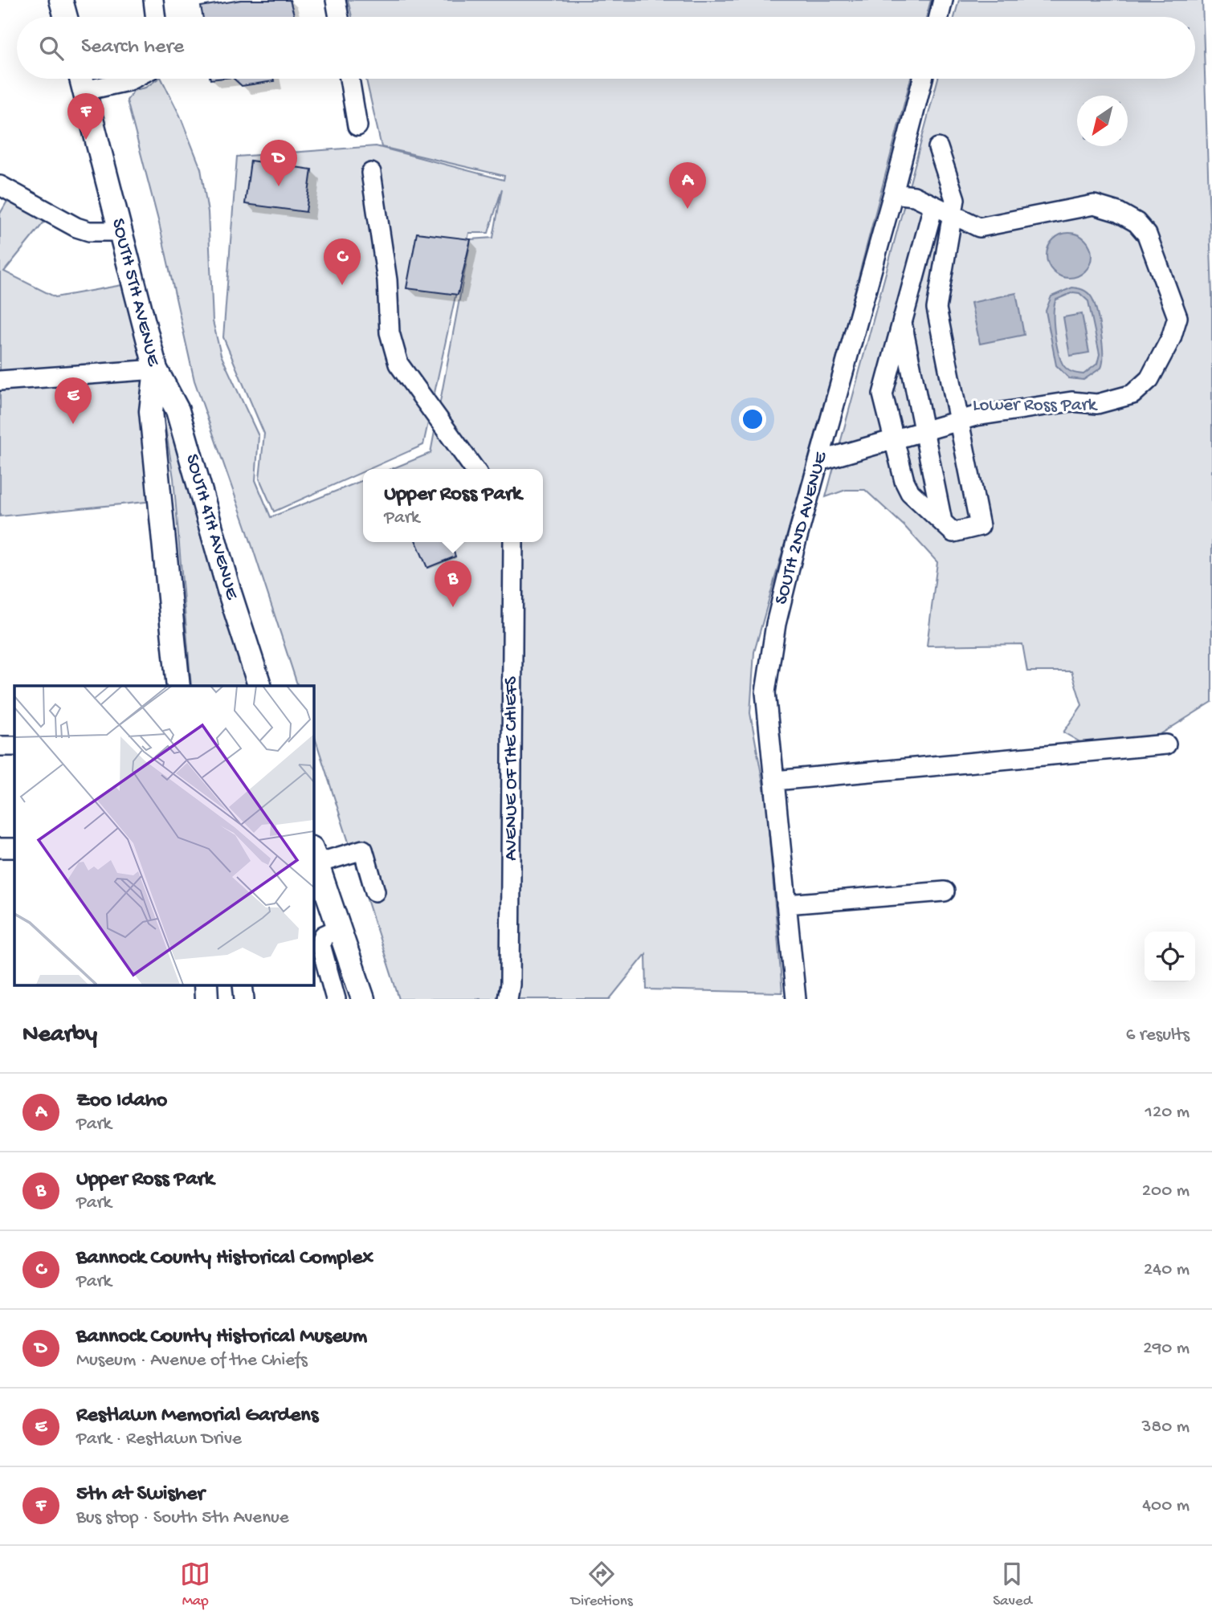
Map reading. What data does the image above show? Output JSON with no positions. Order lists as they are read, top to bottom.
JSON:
{
  "streets": {
    "main road": ["SOUTH 5TH AVENUE", "SOUTH 4TH AVENUE"],
    "street": ["SOUTH 2ND AVENUE", "AVENUE OF THE CHIEFS"]
  },
  "crossings": [
    ["SOUTH 5TH AVENUE", "SOUTH 4TH AVENUE"]
  ],
  "parks": ["Lower Ross Park"],
  "north": "bottom left",
  "page": {
    "search": "Search here",
    "pins": [
      "F",
      "D",
      "A",
      "C",
      "E",
      "B"
    ],
    "popup": ["Upper Ross Park", "Park"],
    "heading": ["Nearby", "6 results"],
    "list": [
      {
        "mark": "A",
        "name": "Zoo Idaho",
        "note": "Park",
        "value": "120 m"
      },
      {
        "mark": "B",
        "name": "Upper Ross Park",
        "note": "Park",
        "value": "200 m"
      },
      {
        "mark": "C",
        "name": "Bannock County Historical Complex",
        "note": "Park",
        "value": "240 m"
      },
      {
        "mark": "D",
        "name": "Bannock County Historical Museum",
        "note": "Museum · Avenue of the Chiefs",
        "value": "290 m"
      },
      {
        "mark": "E",
        "name": "Restlawn Memorial Gardens",
        "note": "Park · Restlawn Drive",
        "value": "380 m"
      },
      {
        "mark": "F",
        "name": "5th at Swisher",
        "note": "Bus stop · South 5th Avenue",
        "value": "400 m"
      }
    ],
    "nav": ["Map", "Directions", "Saved"]
  }
}
